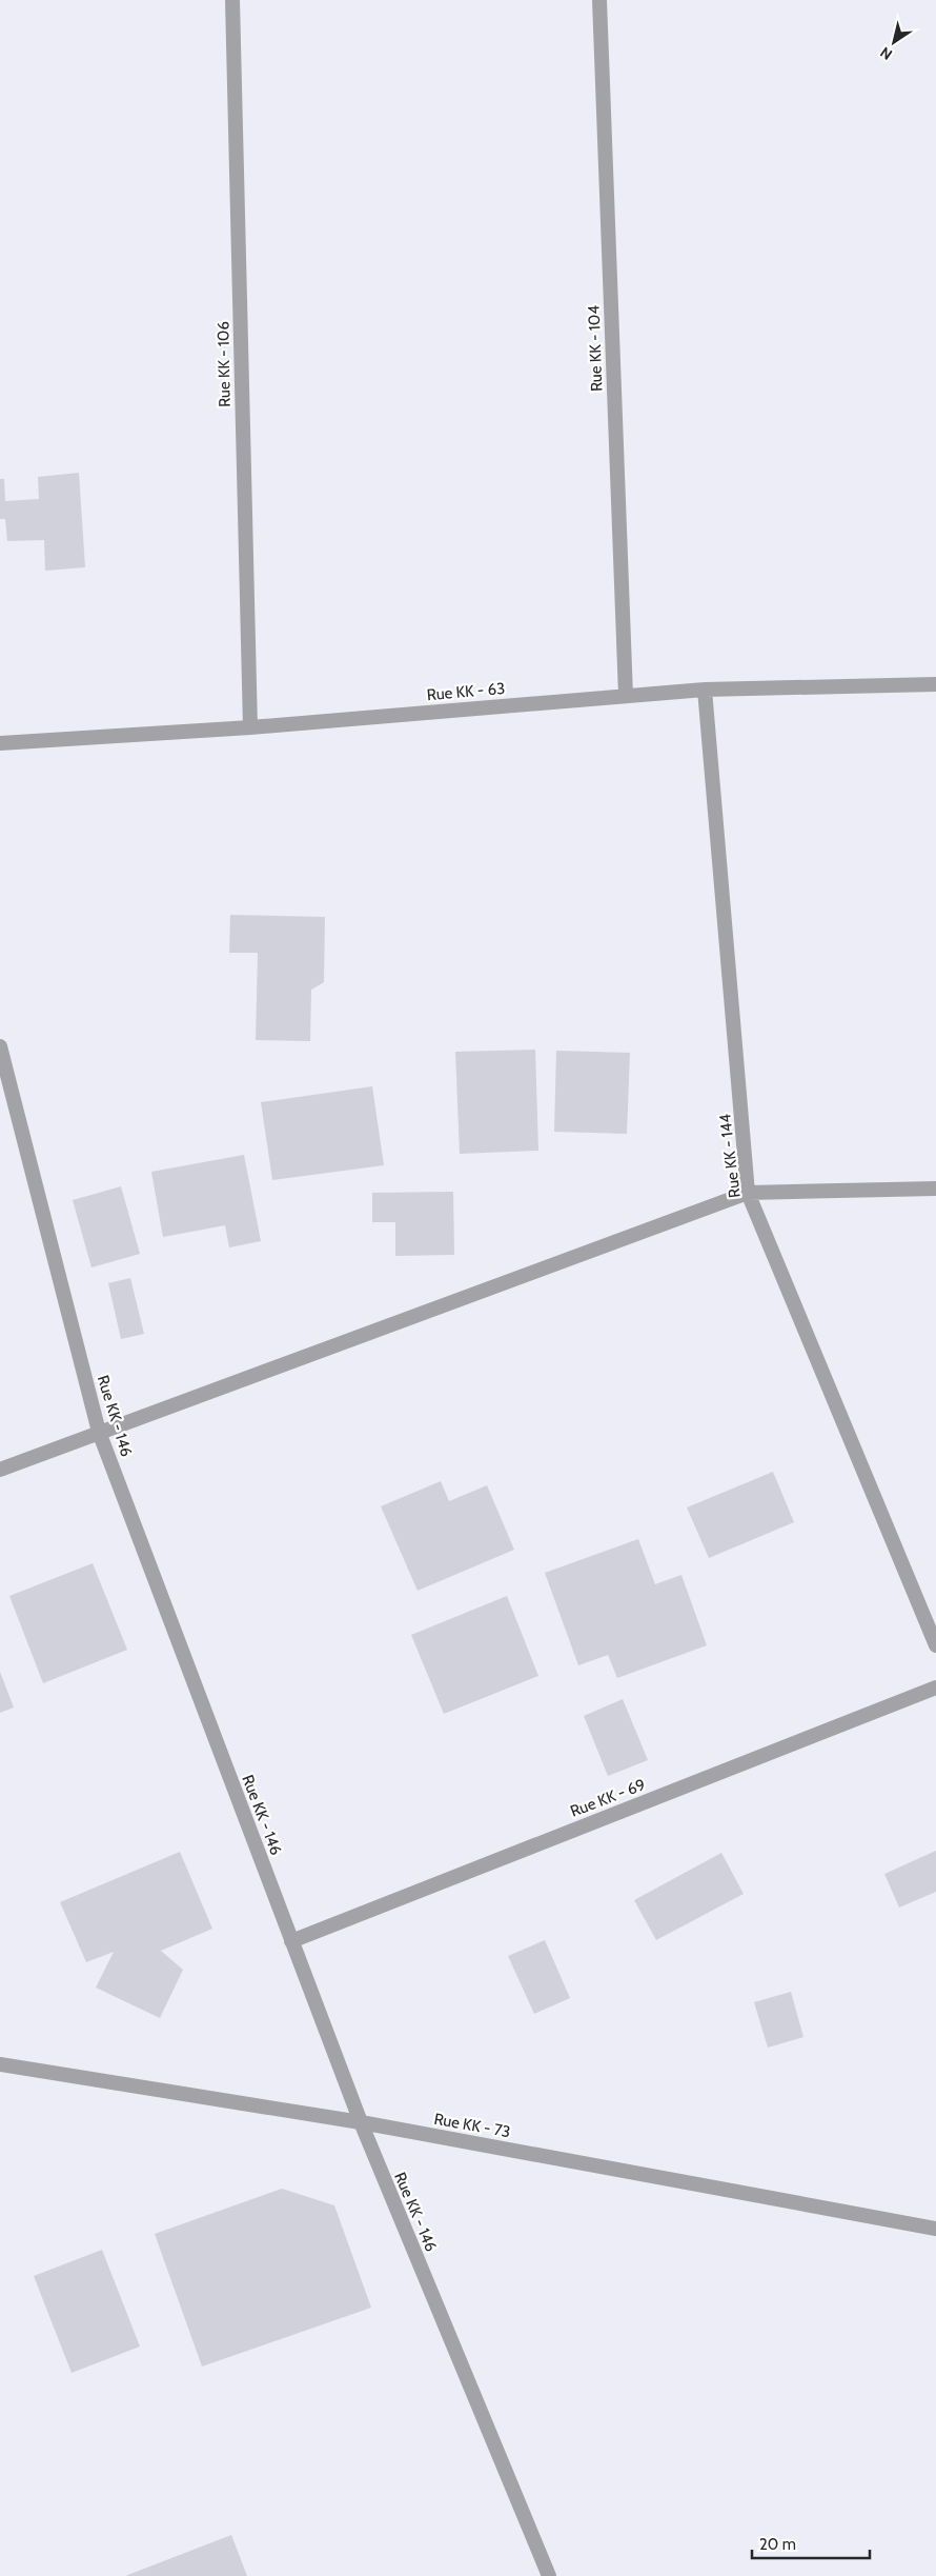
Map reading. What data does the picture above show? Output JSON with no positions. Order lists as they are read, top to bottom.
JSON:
{
  "streets": {
    "street": [
      "Rue KK - 104",
      "Rue KK - 106",
      "Rue KK - 63",
      "Rue KK - 144",
      "Rue KK - 146",
      "Rue KK - 69",
      "Rue KK - 73"
    ]
  },
  "crossings": [
    ["Rue KK - 104", "Rue KK - 63"],
    ["Rue KK - 106", "Rue KK - 63"],
    ["Rue KK - 63", "Rue KK - 144"],
    ["Rue KK - 146", "Rue KK - 69"],
    ["Rue KK - 146", "Rue KK - 73"]
  ],
  "scale_bar": "20 m",
  "north": "bottom left"
}
